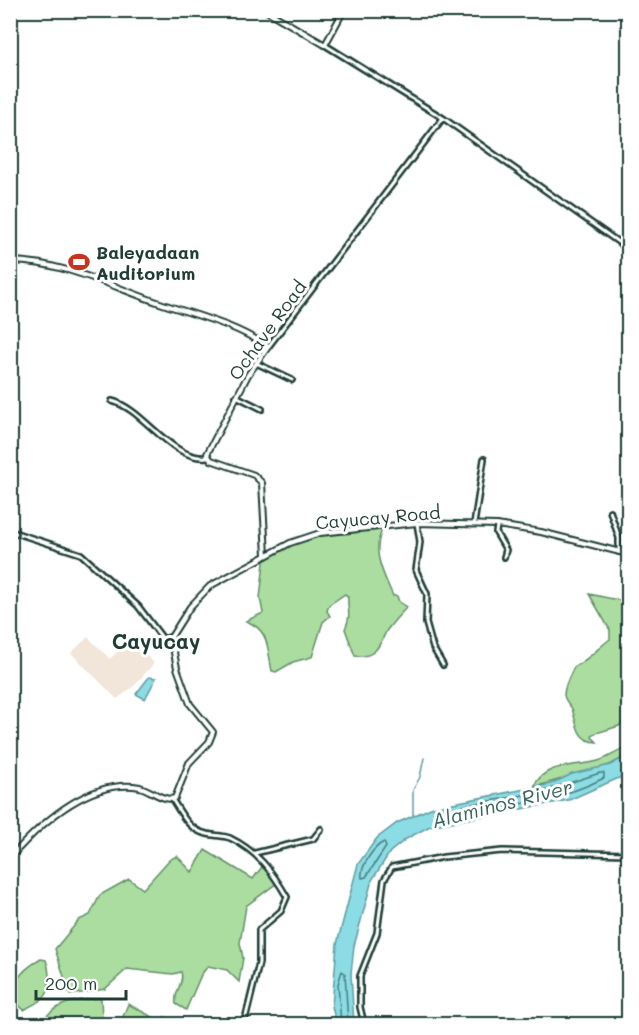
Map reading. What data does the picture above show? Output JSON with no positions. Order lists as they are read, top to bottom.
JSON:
{
  "streets": {
    "street": ["Ochave Road", "Cayucay Road"]
  },
  "districts": ["Cayucay"],
  "water": ["Alaminos River"],
  "places": {
    "sports": ["Baleyadaan Auditorium"]
  },
  "scale_bar": "200 m"
}
